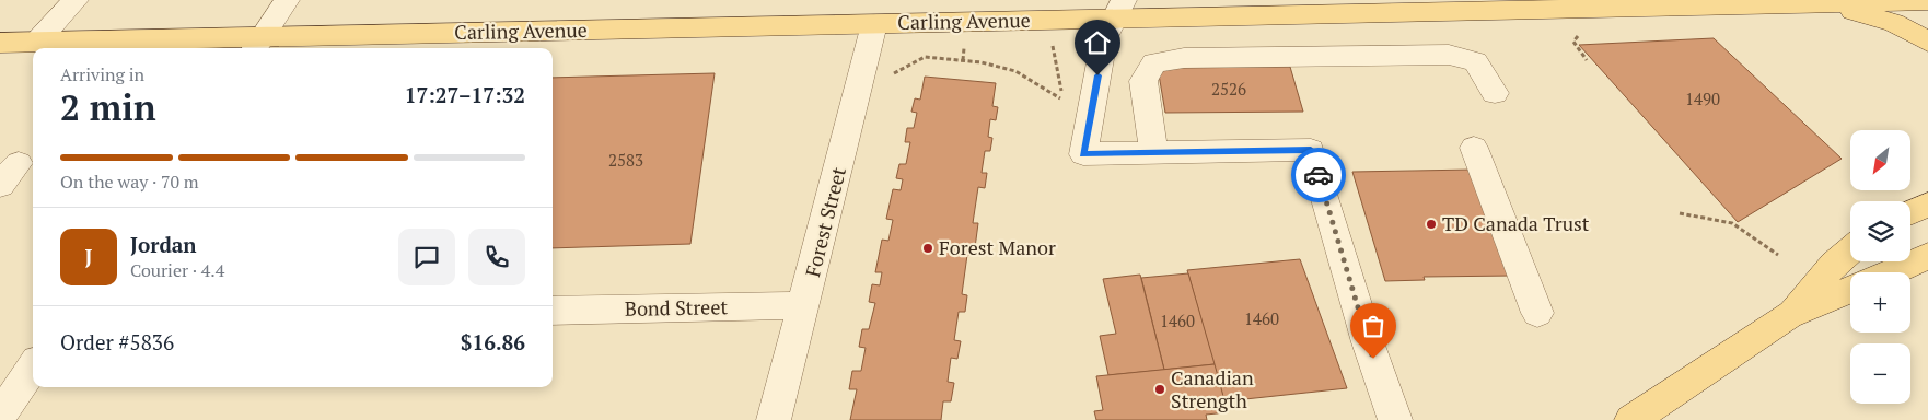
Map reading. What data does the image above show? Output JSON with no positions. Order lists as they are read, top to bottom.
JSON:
{
  "streets": {
    "main road": ["Carling Avenue"],
    "street": ["Forest Street", "Bond Street"]
  },
  "crossings": [
    ["Carling Avenue", "Forest Street"],
    ["Forest Street", "Bond Street"]
  ],
  "places": ["TD Canada Trust", "Forest Manor", "Canadian Strength"],
  "house_numbers": [
    "2526",
    "1490",
    "2583",
    "1460",
    "1460"
  ],
  "north": "bottom left",
  "page": {
    "heading": ["2 min", "Arriving in", "17:27–17:32"],
    "panel": [
      "Jordan",
      "Courier · 4.4",
      "Order #5836",
      "$16.86"
    ],
    "map_buttons": ["+", "−"],
    "bar": "On the way · 70 m",
    "round": "J"
  }
}
